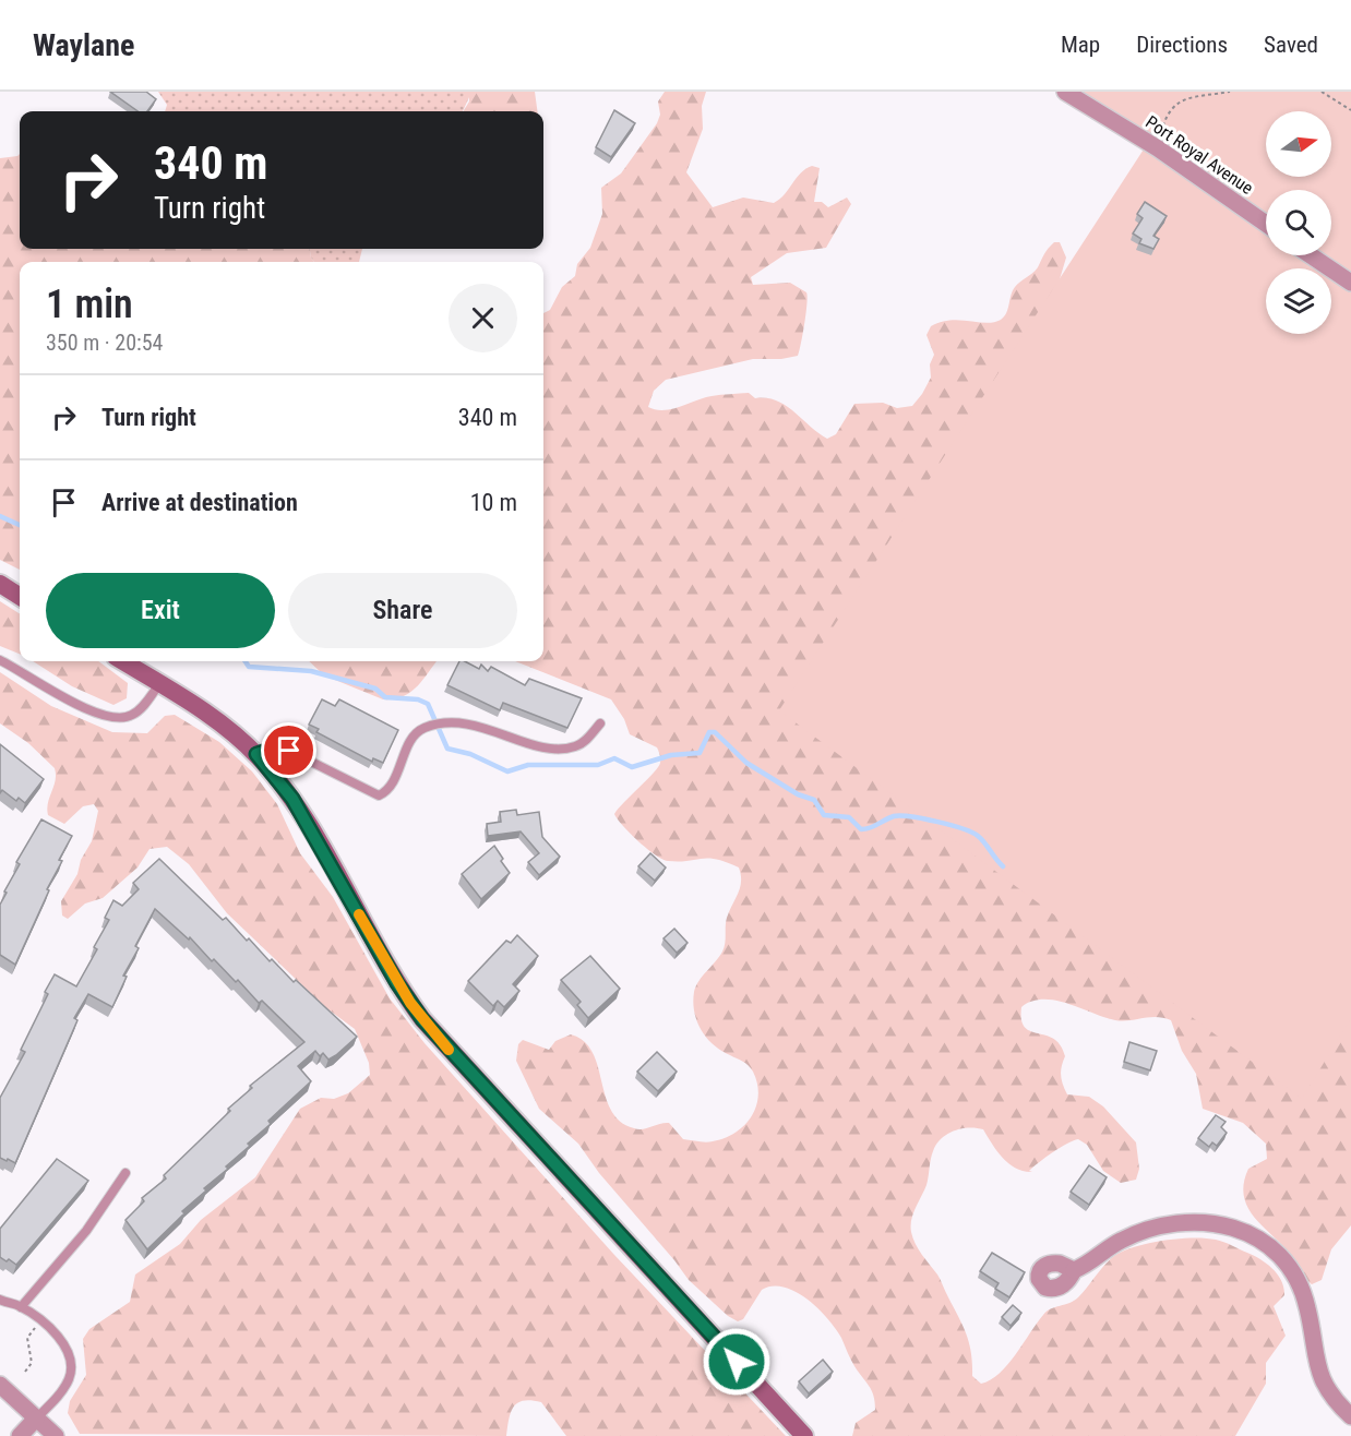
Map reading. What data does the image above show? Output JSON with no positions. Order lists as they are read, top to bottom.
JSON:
{
  "streets": {
    "street": ["Port Royal Avenue"]
  },
  "north": "right",
  "page": {
    "header": "Waylane",
    "nav": ["Map", "Directions", "Saved"],
    "turn": ["340 m", "Turn right"],
    "heading": ["1 min", "350 m · 20:54"],
    "list": [
      {
        "name": "Turn right",
        "value": "340 m"
      },
      {
        "name": "Arrive at destination",
        "value": "10 m"
      }
    ],
    "buttons": ["Exit", "Share"]
  }
}
